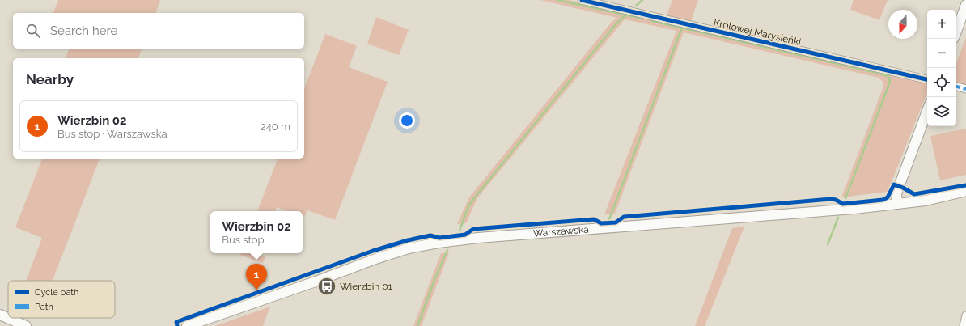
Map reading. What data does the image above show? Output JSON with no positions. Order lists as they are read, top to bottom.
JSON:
{
  "streets": {
    "main road": ["Warszawska"],
    "street": ["Królowej Marysieńki"]
  },
  "places": {
    "bus stop": ["Wierzbin 01"]
  },
  "legend": ["Cycle path", "Path"],
  "north": "bottom",
  "page": {
    "map_buttons": ["+", "−"],
    "search": "Search here",
    "heading": "Nearby",
    "list": [
      {
        "mark": "1",
        "name": "Wierzbin 02",
        "note": "Bus stop · Warszawska",
        "value": "240 m"
      }
    ],
    "popup": ["Wierzbin 02", "Bus stop"],
    "pins": "1"
  }
}
